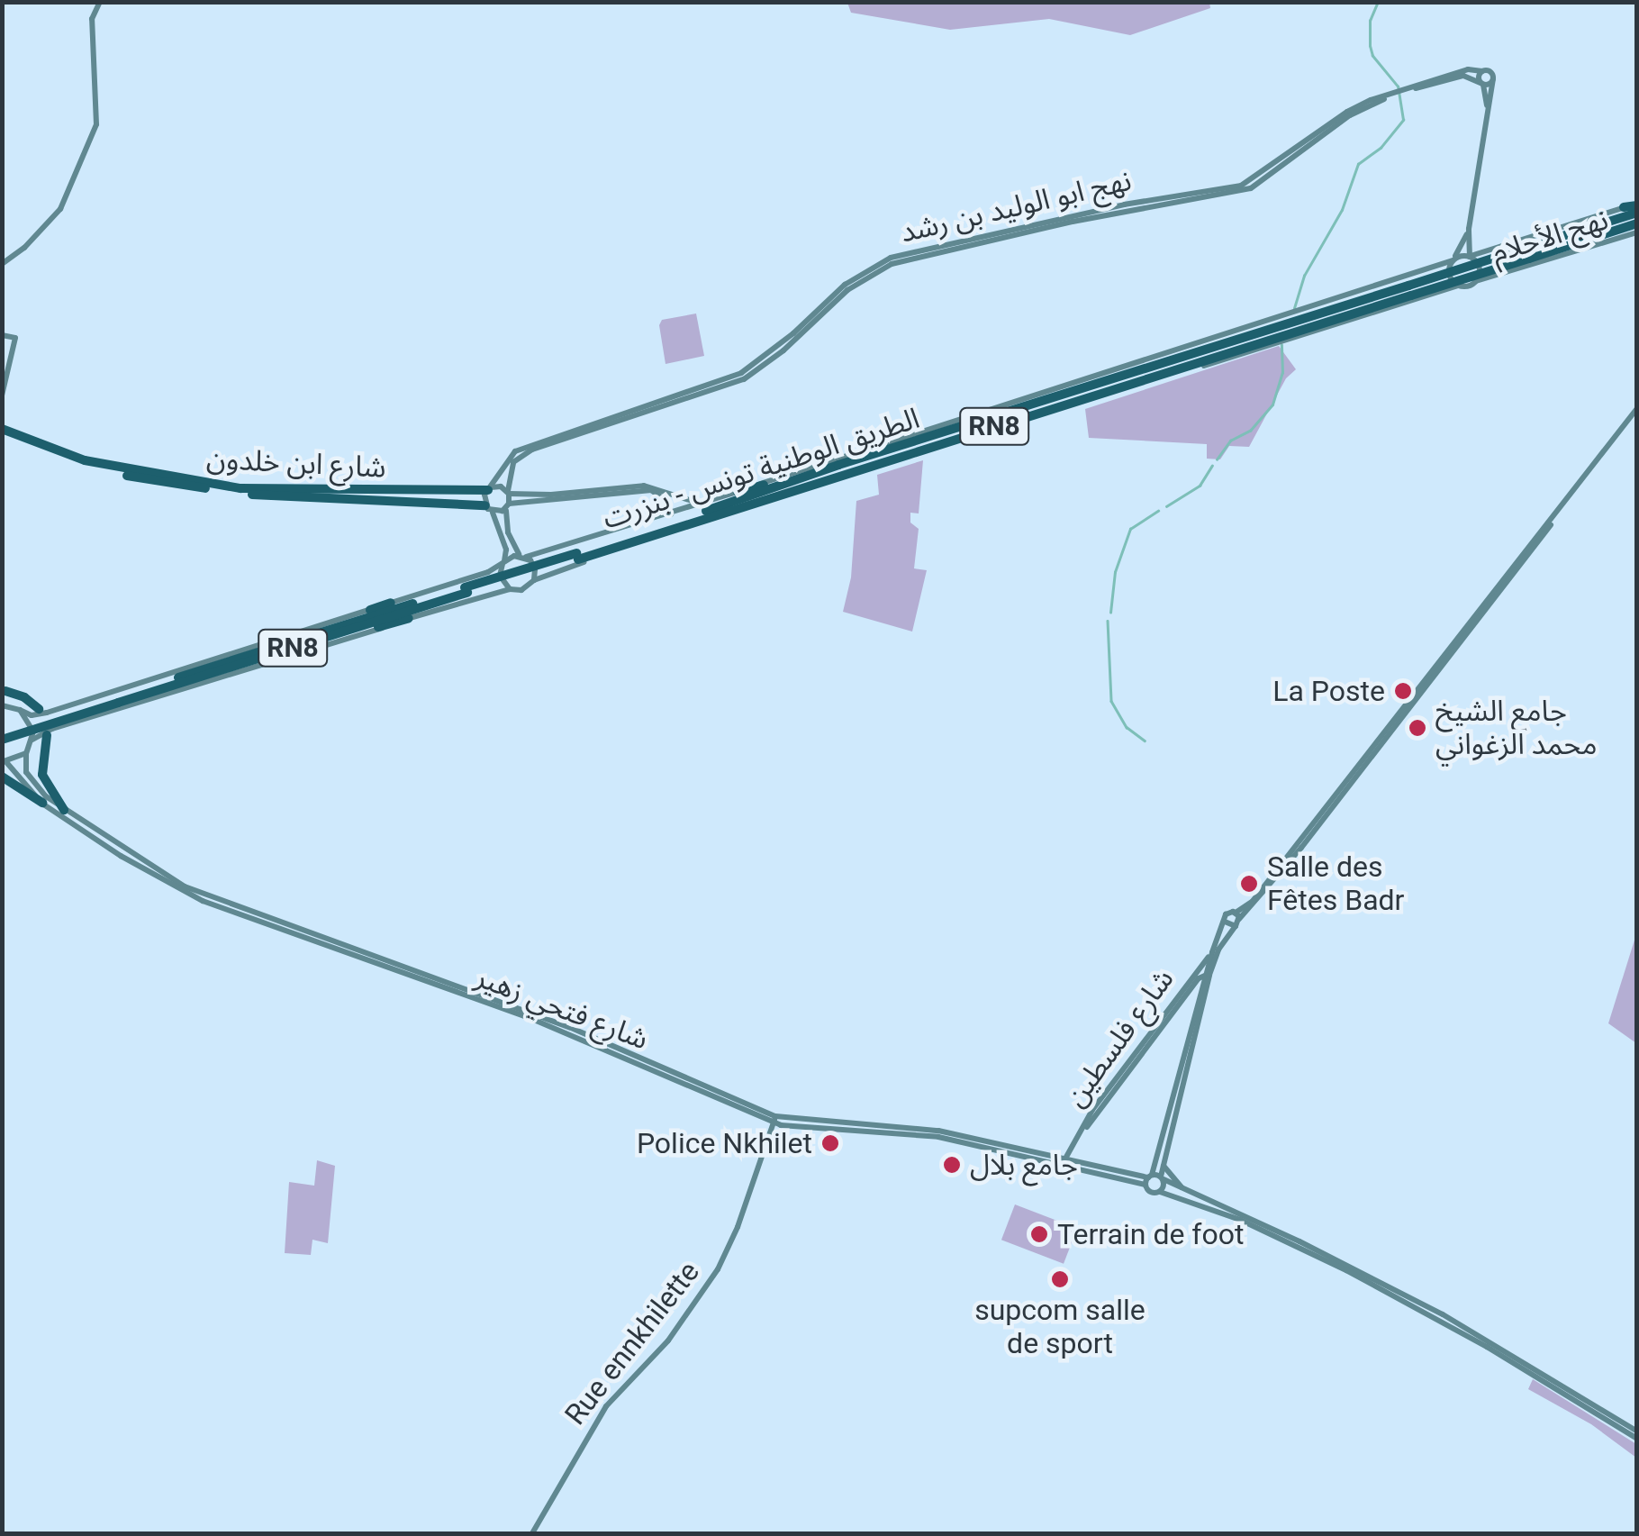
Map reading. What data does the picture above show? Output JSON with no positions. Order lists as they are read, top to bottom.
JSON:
{
  "streets": {
    "highway": ["RN8", "شارع ابن خلدون", "الطريق الوطنية تونس - بنزرت"],
    "street": [
      "نهج ابو الوليد بن رشد",
      "نهج الأحلام",
      "شارع فتحي زهير",
      "شارع فلسطين",
      "Rue ennkhilette"
    ]
  },
  "crossings": [
    ["نهج ابو الوليد بن رشد", "شارع ابن خلدون"],
    ["RN8", "الطريق الوطنية تونس - بنزرت"],
    ["شارع فتحي زهير", "شارع فلسطين"],
    ["شارع فتحي زهير", "Rue ennkhilette"]
  ],
  "places": [
    "La Poste",
    "جامع الشيخ محمد الزغواني",
    "Salle des Fêtes Badr",
    "Police Nkhilet",
    "جامع بلال",
    "Terrain de foot",
    "supcom salle de sport"
  ]
}
